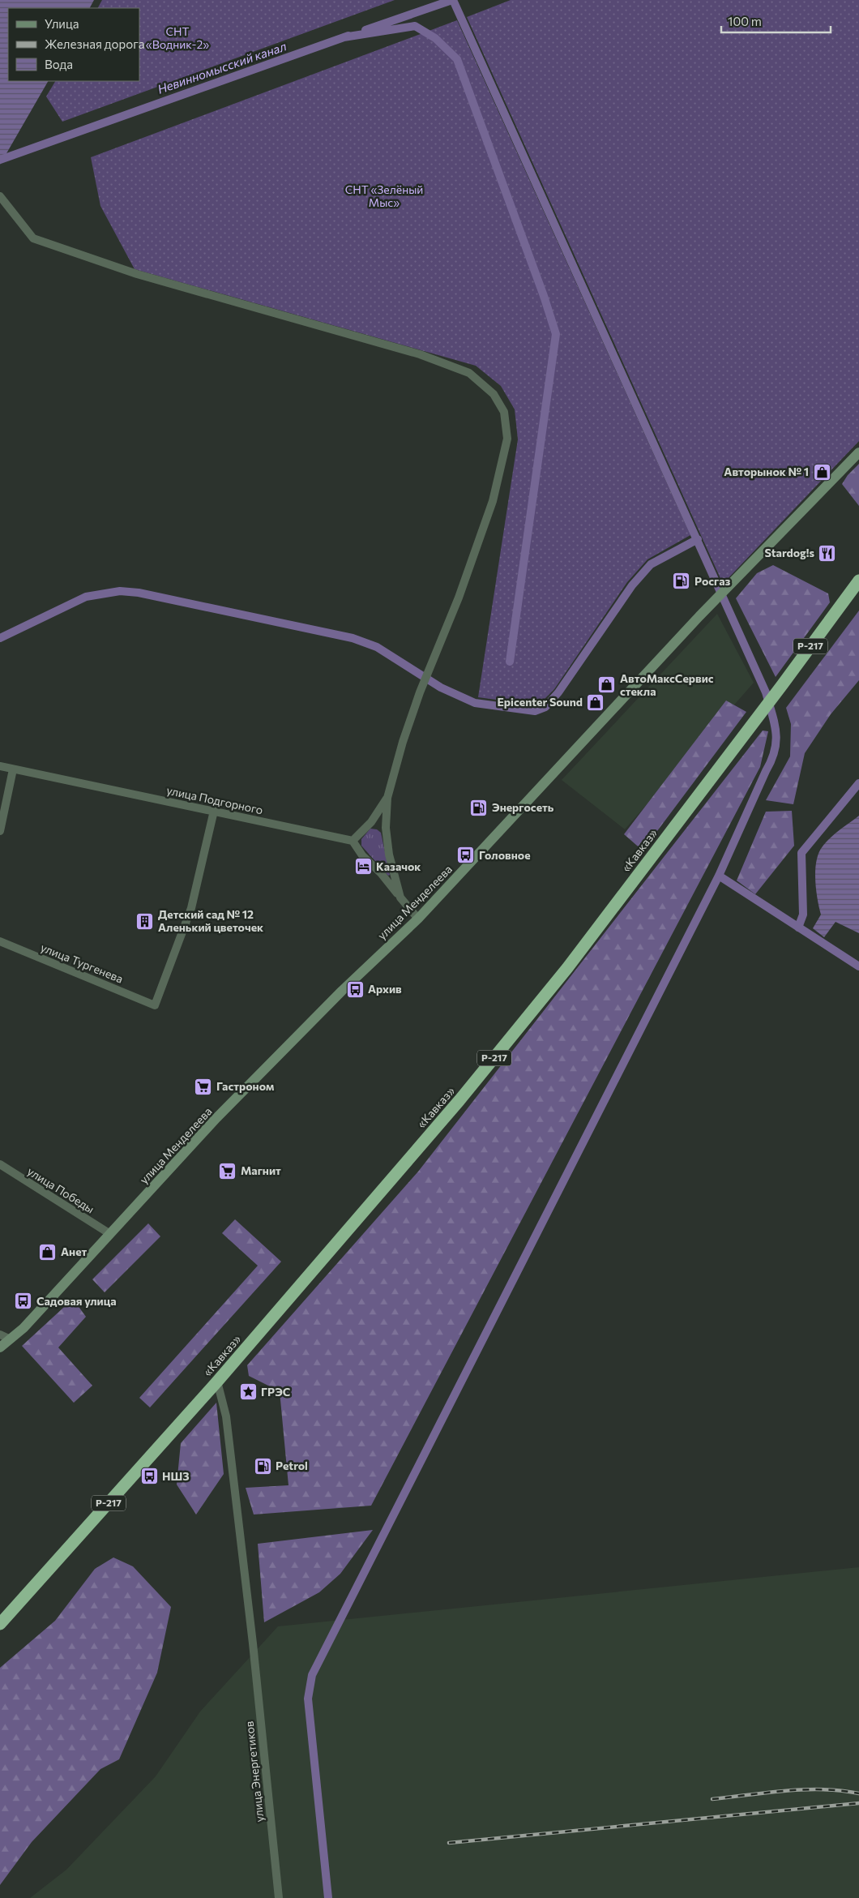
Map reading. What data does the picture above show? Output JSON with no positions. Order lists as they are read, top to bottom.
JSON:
{
  "streets": {
    "highway": ["Р-217", "«Кавказ»"],
    "main road": ["улица Менделеева"],
    "street": [
      "улица Подгорного",
      "улица Тургенева",
      "улица Победы",
      "улица Энергетиков"
    ]
  },
  "crossings": [
    ["улица Подгорного", "улица Тургенева"],
    ["«Кавказ»", "улица Энергетиков"],
    ["улица Менделеева", "улица Победы"]
  ],
  "water": ["Невинномысский канал"],
  "parks": ["СНТ «Водник-2»", "СНТ «Зелёный Мыс»"],
  "places": {
    "shop": [
      "Авторынок № 1",
      "АвтоМаксСервис стекла",
      "Epicenter Sound",
      "Анет"
    ],
    "restaurant": ["Stardog!s"],
    "fuel station": ["Росгаз", "Энергосеть", "Petrol"],
    "bus stop": [
      "Головное",
      "Архив",
      "Садовая улица",
      "НШЗ"
    ],
    "hotel": ["Казачок"],
    "building": ["Детский сад № 12 Аленький цветочек"],
    "supermarket": ["Гастроном", "Магнит"],
    "place": ["ГРЭС"]
  },
  "legend": ["Улица", "Железная дорога", "Вода"],
  "scale_bar": "100 m"
}
